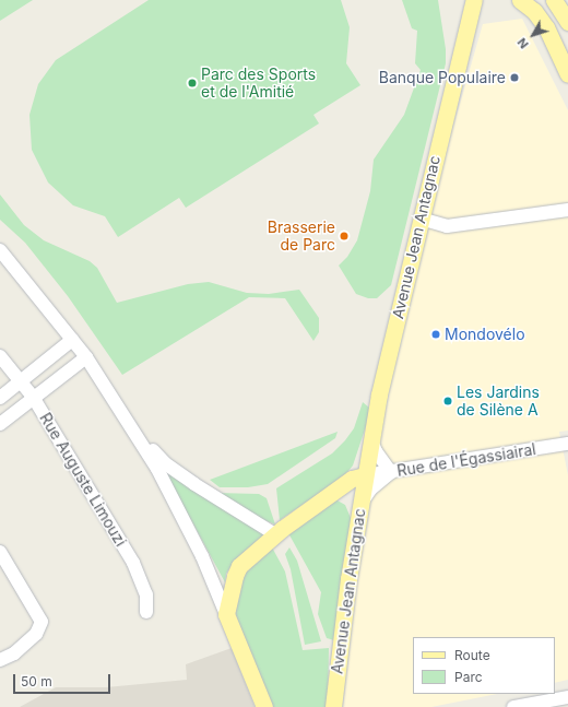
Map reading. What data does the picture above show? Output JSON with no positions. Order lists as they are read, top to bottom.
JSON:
{
  "streets": {
    "main road": ["Avenue Jean Antagnac"],
    "street": ["Rue de l'Égassiairal", "Rue Auguste Limouzi"]
  },
  "crossings": [
    ["Avenue Jean Antagnac", "Rue de l'Égassiairal"]
  ],
  "places": [
    "Banque Populaire",
    "Parc des Sports et de l'Amitié",
    "Brasserie de Parc",
    "Mondovélo",
    "Les Jardins de Silène A"
  ],
  "legend": ["Route", "Parc"],
  "scale_bar": "50 m",
  "north": "bottom left"
}
